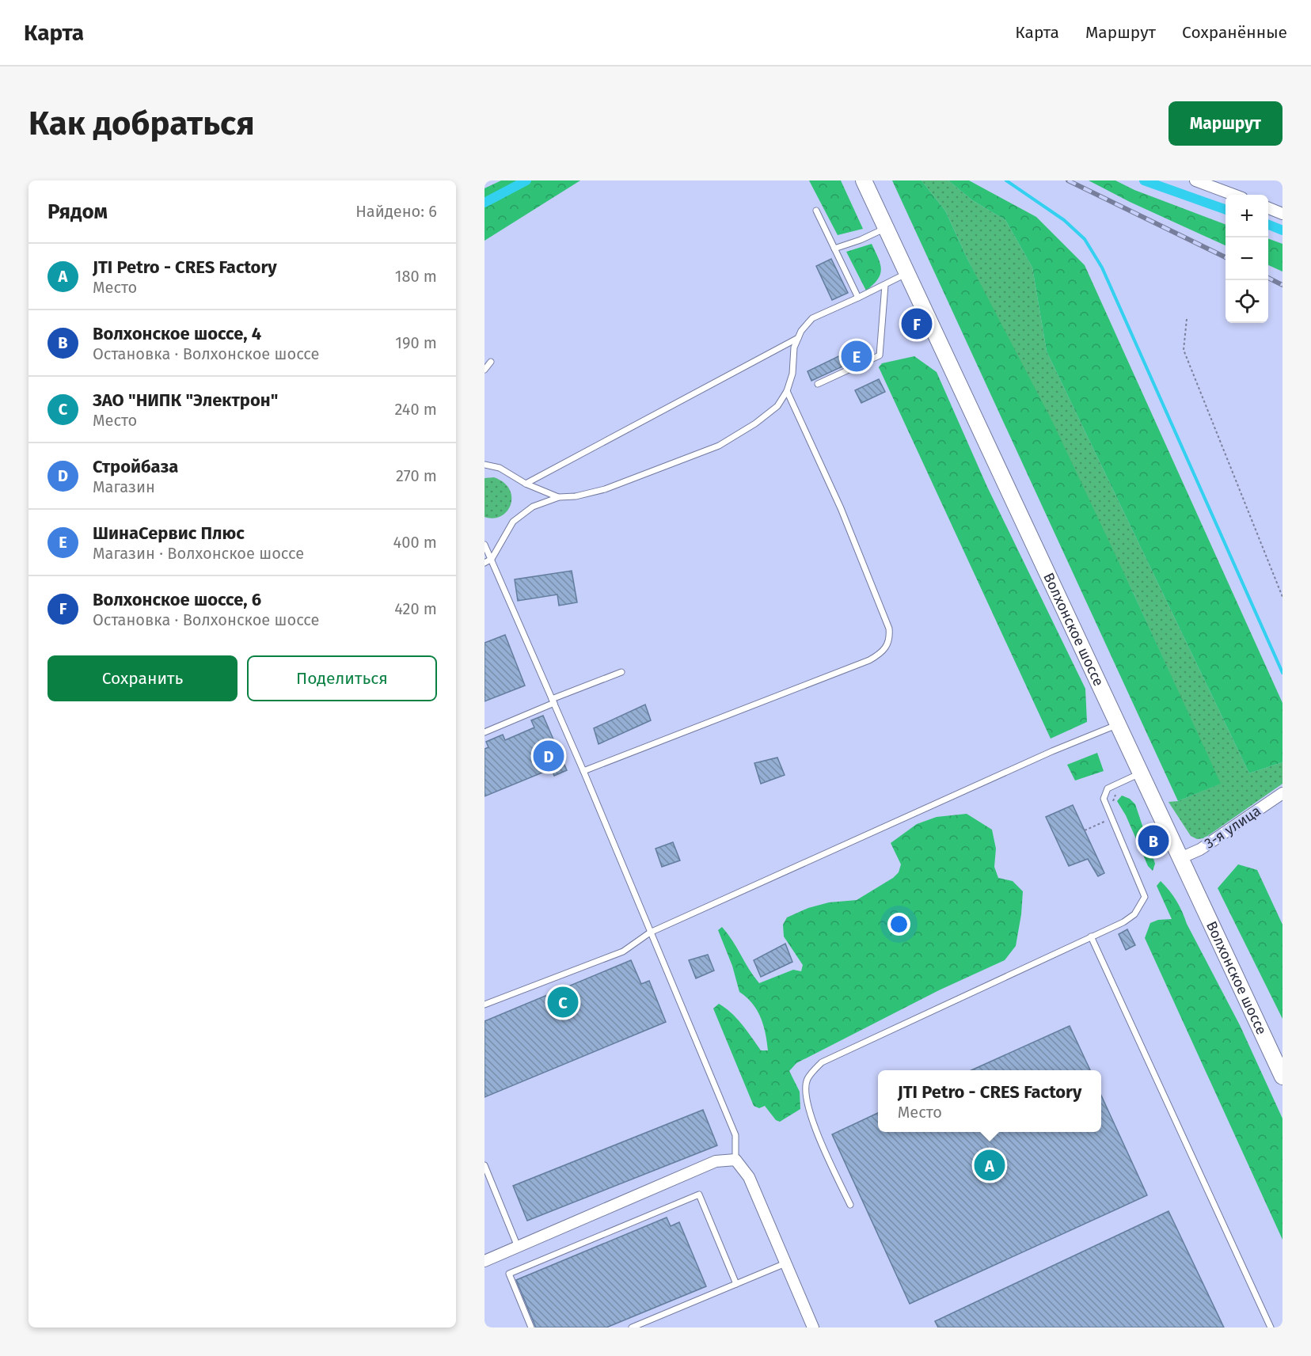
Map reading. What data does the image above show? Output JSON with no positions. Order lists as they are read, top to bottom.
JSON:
{
  "streets": {
    "main road": ["Волхонское шоссе"],
    "street": ["3-я улица"]
  },
  "crossings": [
    ["Волхонское шоссе", "3-я улица"]
  ],
  "page": {
    "header": "Карта",
    "nav": ["Карта", "Маршрут", "Сохранённые"],
    "buttons": [
      "Маршрут",
      ["Сохранить", "Поделиться"]
    ],
    "title": "Как добраться",
    "heading": ["Рядом", "Найдено: 6"],
    "map_buttons": ["+", "−"],
    "list": [
      {
        "mark": "A",
        "name": "JTI Petro - CRES Factory",
        "note": "Место",
        "value": "180 m"
      },
      {
        "mark": "B",
        "name": "Волхонское шоссе, 4",
        "note": "Остановка · Волхонское шоссе",
        "value": "190 m"
      },
      {
        "mark": "C",
        "name": "ЗАО \"НИПК \"Электрон\"",
        "note": "Место",
        "value": "240 m"
      },
      {
        "mark": "D",
        "name": "Стройбаза",
        "note": "Магазин",
        "value": "270 m"
      },
      {
        "mark": "E",
        "name": "ШинаСервис Плюс",
        "note": "Магазин · Волхонское шоссе",
        "value": "400 m"
      },
      {
        "mark": "F",
        "name": "Волхонское шоссе, 6",
        "note": "Остановка · Волхонское шоссе",
        "value": "420 m"
      }
    ],
    "pins": [
      "F",
      "E",
      "D",
      "B",
      "C",
      "A"
    ],
    "popup": ["JTI Petro - CRES Factory", "Место"]
  }
}
